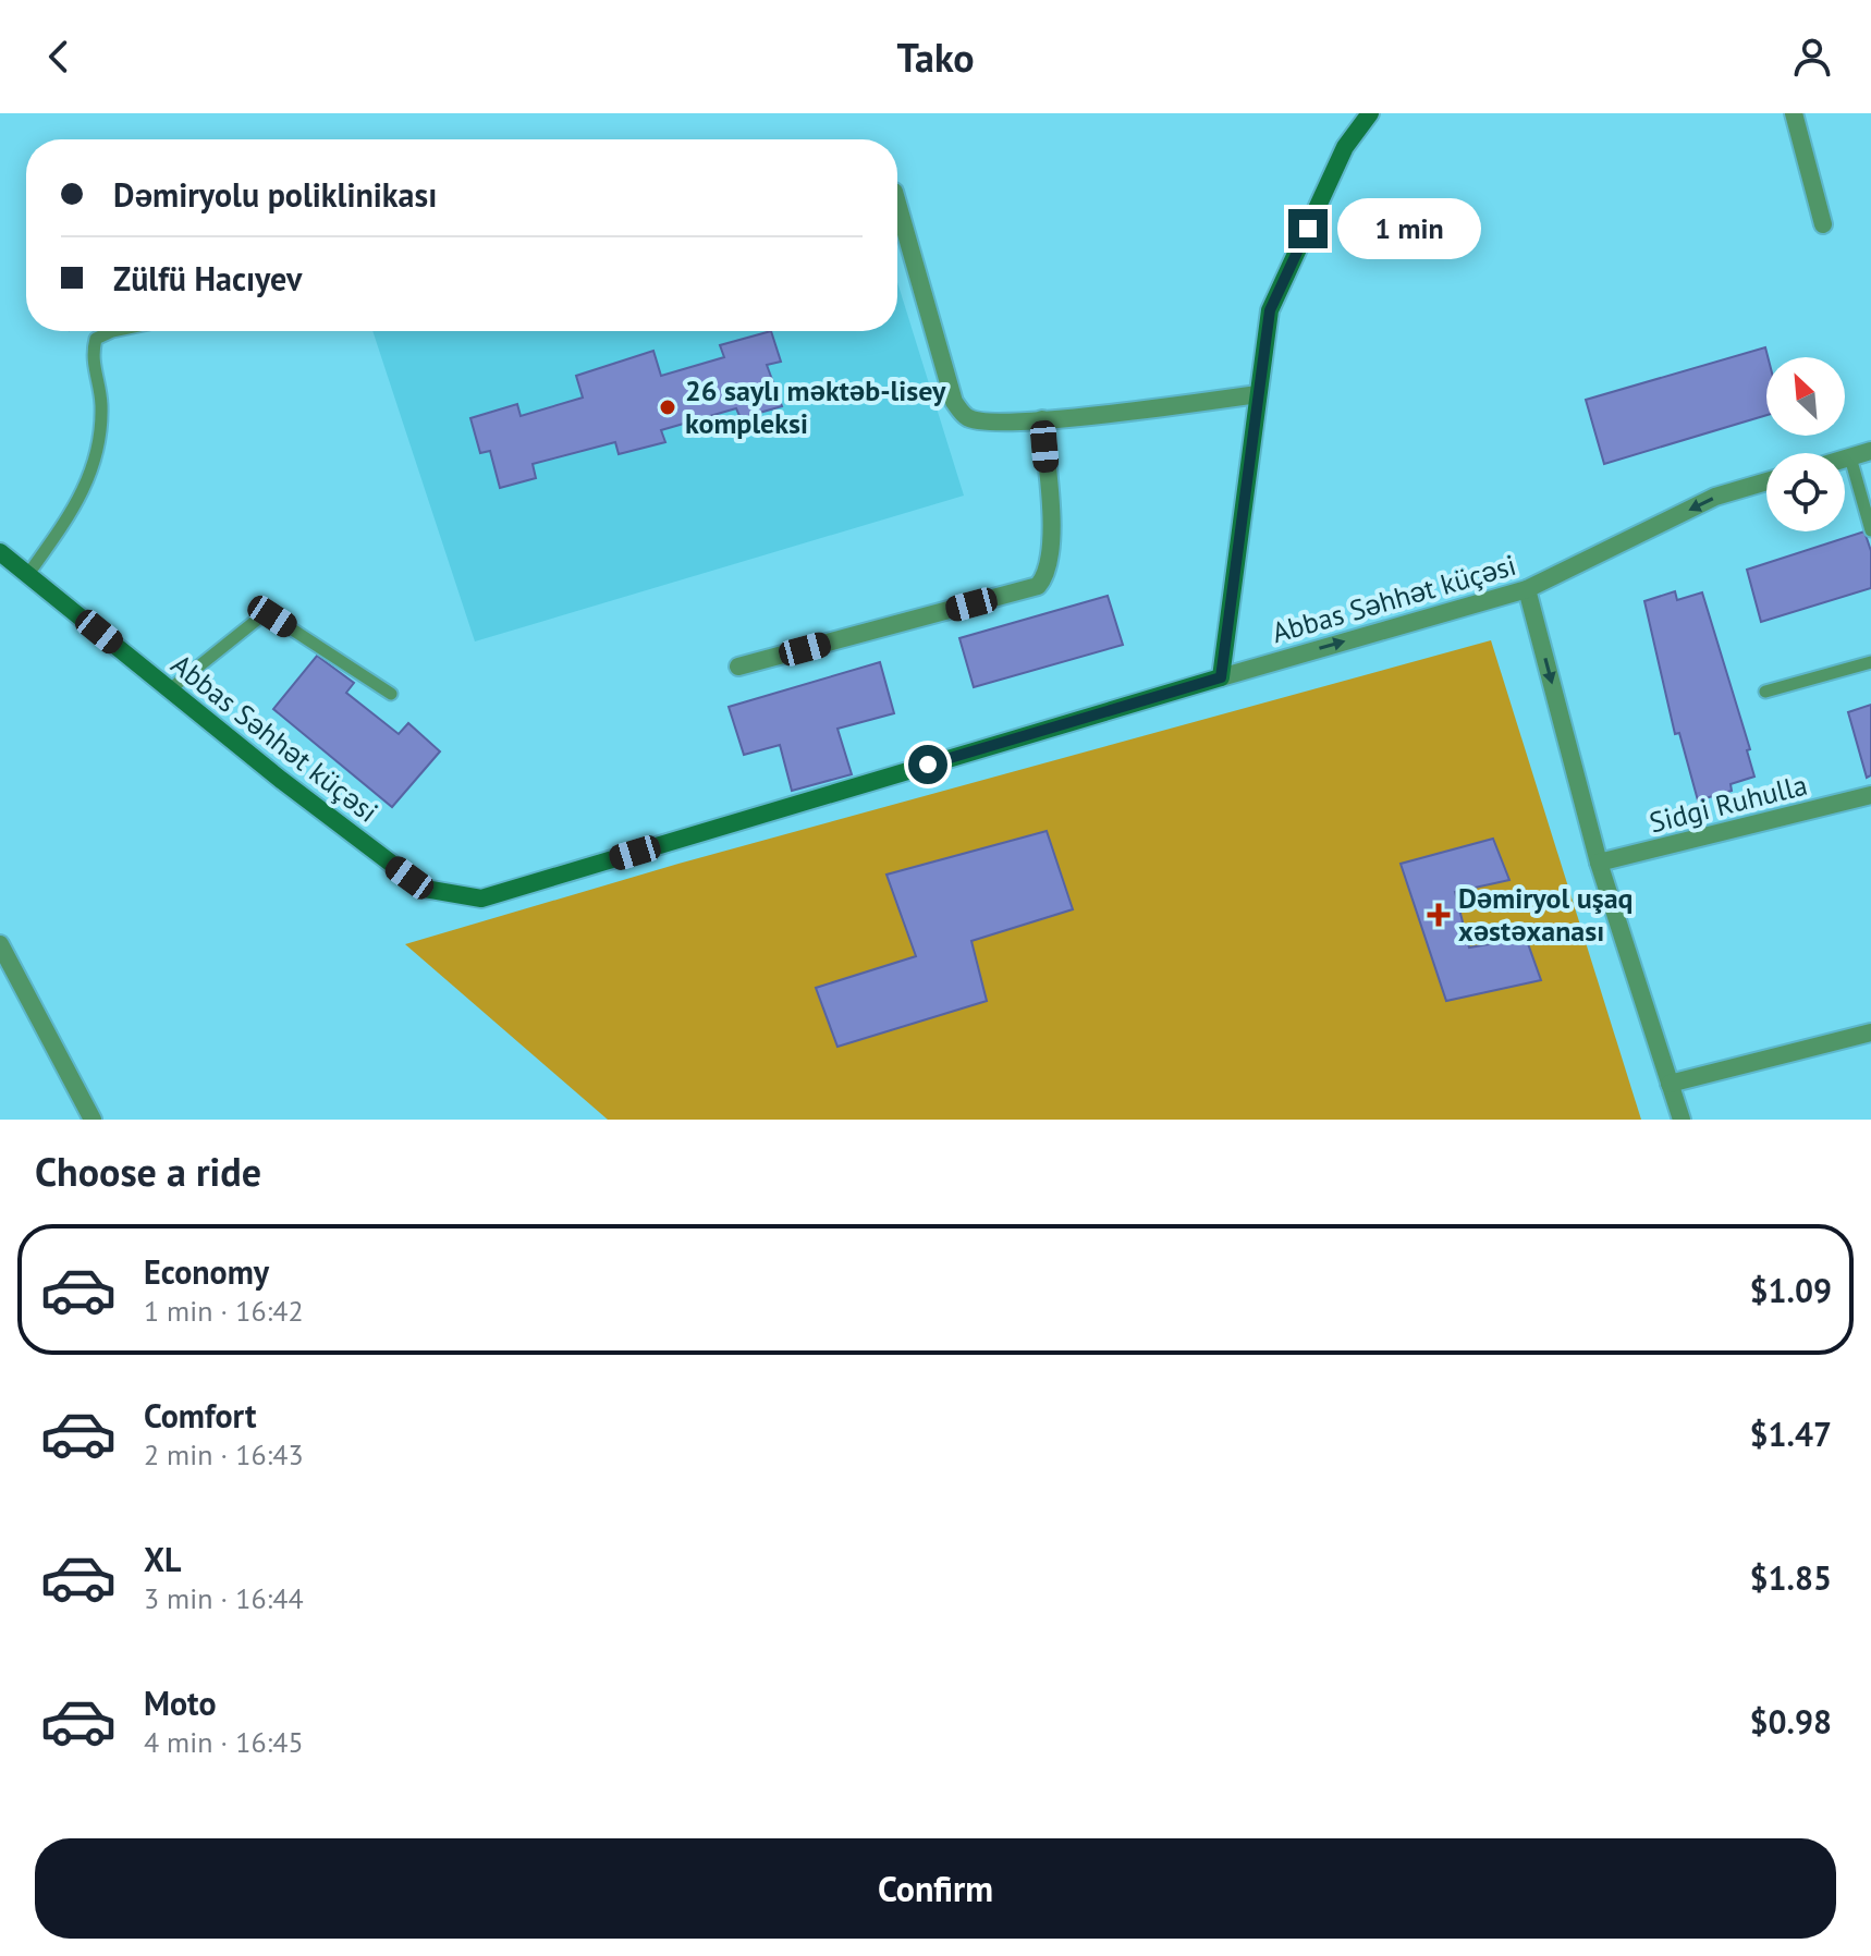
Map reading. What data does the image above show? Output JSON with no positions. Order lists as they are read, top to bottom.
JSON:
{
  "streets": {
    "main road": ["Abbas Səhhət küçəsi"],
    "street": ["Sidgi Ruhulla"]
  },
  "places": {
    "other": ["26 saylı məktəb-lisey kompleksi"],
    "health": ["Dəmiryol uşaq xəstəxanası"]
  },
  "north": "top left",
  "page": {
    "header": "Tako",
    "banner": ["Dəmiryolu poliklinikası", "Zülfü Hacıyev"],
    "bubble": "1 min",
    "heading": "Choose a ride",
    "list": [
      {
        "name": "Economy",
        "note": "1 min · 16:42",
        "value": "$1.09"
      },
      {
        "name": "Comfort",
        "note": "2 min · 16:43",
        "value": "$1.47"
      },
      {
        "name": "XL",
        "note": "3 min · 16:44",
        "value": "$1.85"
      },
      {
        "name": "Moto",
        "note": "4 min · 16:45",
        "value": "$0.98"
      }
    ],
    "buttons": "Confirm"
  }
}
